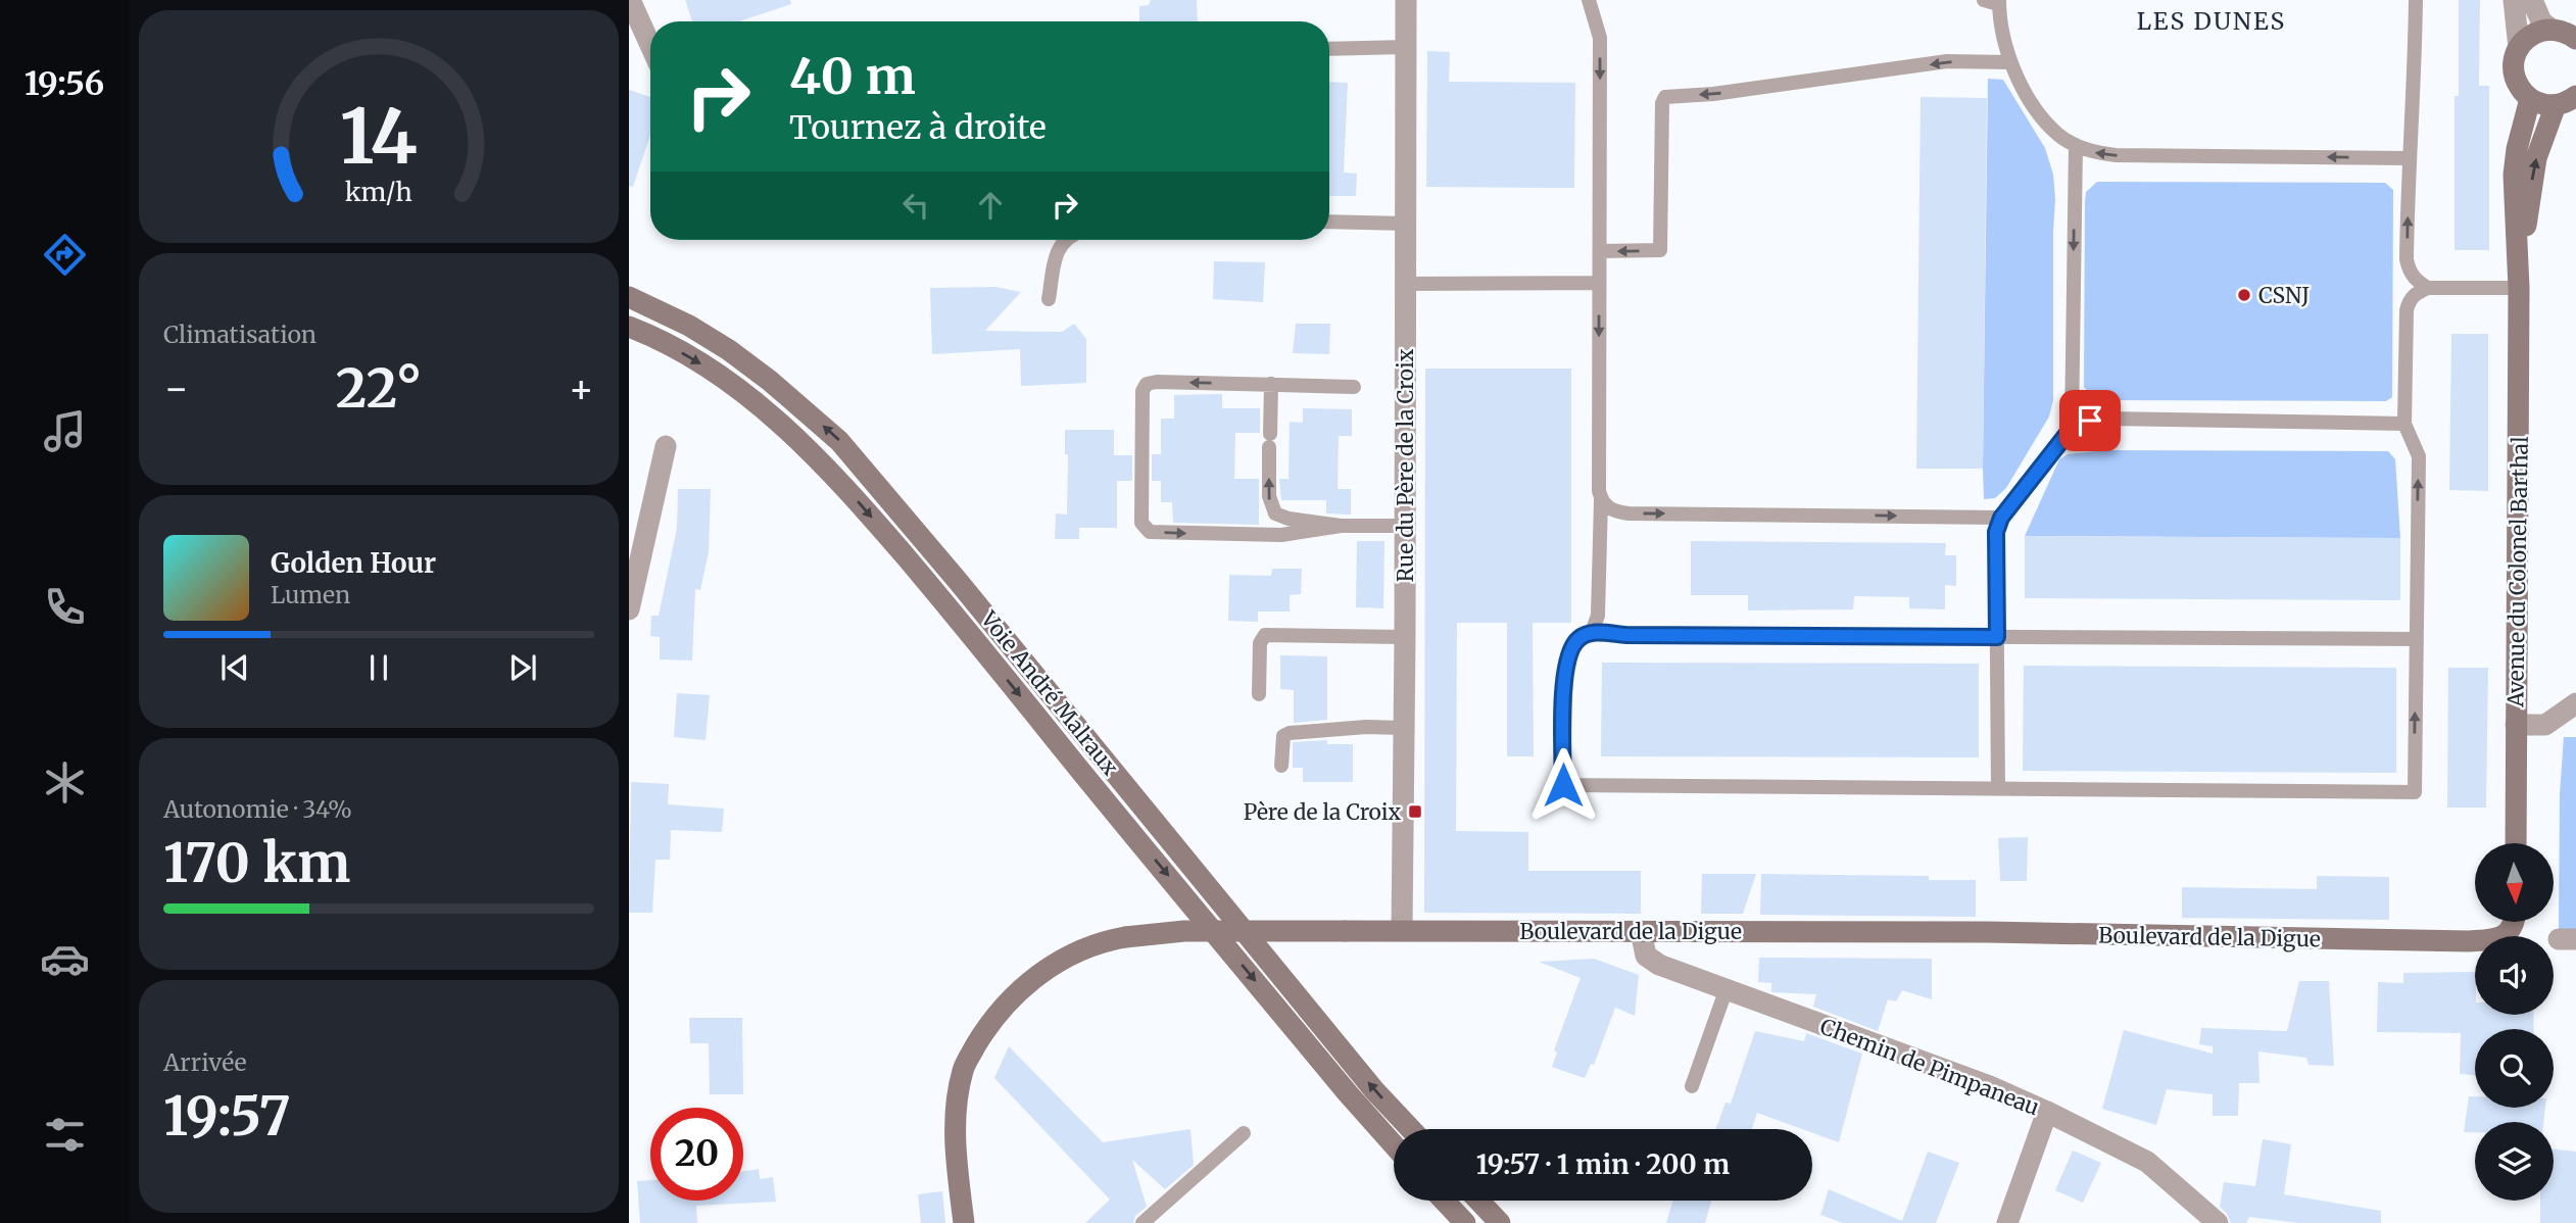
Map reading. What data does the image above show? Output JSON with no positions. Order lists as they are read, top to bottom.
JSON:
{
  "streets": {
    "street": [
      "Rue du Père de la Croix",
      "Avenue du Colonel Barthal",
      "Voie André Malraux",
      "Boulevard de la Digue",
      "Chemin de Pimpaneau"
    ]
  },
  "crossings": [
    ["Rue du Père de la Croix", "Boulevard de la Digue"],
    ["Boulevard de la Digue", "Chemin de Pimpaneau"]
  ],
  "districts": ["LES DUNES"],
  "places": {
    "other": ["CSNJ"],
    "transit": ["Père de la Croix"]
  },
  "north": "bottom",
  "page": {
    "tabs": "19:56",
    "turn": ["40 m", "Tournez à droite"],
    "tile": [
      "Climatisation",
      ["Autonomie · 34%", "170 km"],
      ["Arrivée", "19:57"]
    ],
    "heat": ["−", "22°", "+"],
    "song": ["Golden Hour", "Lumen"],
    "limit": "20",
    "trip": "19:57 · 1 min · 200 m",
    "gauge": ["14", "km/h"]
  }
}
